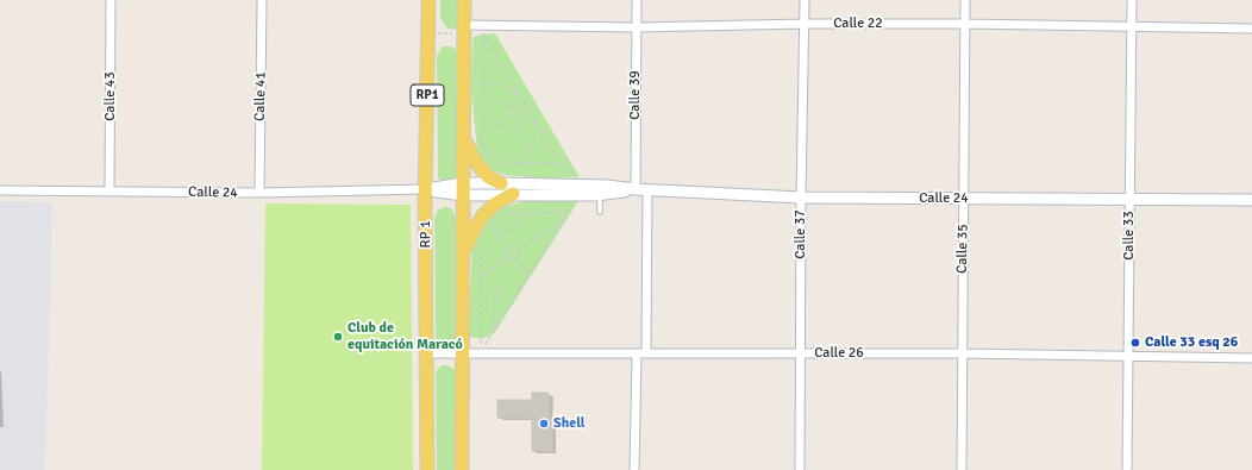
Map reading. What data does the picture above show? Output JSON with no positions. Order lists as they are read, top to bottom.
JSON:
{
  "streets": {
    "main road": ["RP1", "RP 1"],
    "street": [
      "Calle 22",
      "Calle 39",
      "Calle 43",
      "Calle 41",
      "Calle 24",
      "Calle 37",
      "Calle 33",
      "Calle 35",
      "Calle 26"
    ]
  },
  "crossings": [
    ["Calle 22", "RP1"],
    ["Calle 22", "Calle 39"],
    ["Calle 22", "Calle 37"],
    ["Calle 22", "Calle 33"],
    ["Calle 22", "Calle 35"],
    ["RP1", "Calle 24"],
    ["RP1", "Calle 26"],
    ["Calle 39", "Calle 24"],
    ["Calle 43", "Calle 24"],
    ["Calle 41", "Calle 24"],
    ["Calle 24", "RP 1"],
    ["Calle 24", "Calle 37"],
    ["Calle 24", "Calle 33"],
    ["Calle 24", "Calle 35"],
    ["RP 1", "Calle 26"],
    ["Calle 37", "Calle 26"],
    ["Calle 33", "Calle 26"],
    ["Calle 35", "Calle 26"]
  ],
  "places": ["Club de equitación Maracó", "Calle 33 esq 26", "Shell"]
}
